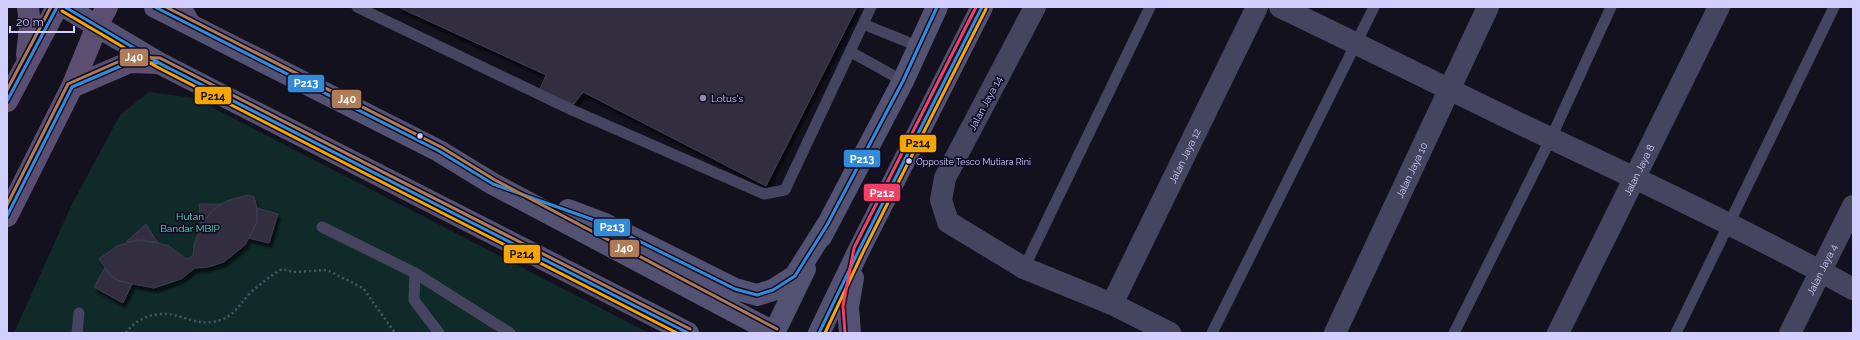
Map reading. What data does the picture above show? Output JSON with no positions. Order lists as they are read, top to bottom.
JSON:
{
  "streets": {
    "street": [
      "Jalan Jaya 14",
      "Jalan Jaya 12",
      "Jalan Jaya 10",
      "Jalan Jaya 8",
      "Jalan Jaya 4"
    ]
  },
  "parks": ["Hutan Bandar MBIP"],
  "places": ["Lotus's", "Opposite Tesco Mutiara Rini"],
  "lines": [
    "transit line P213",
    "transit line J40",
    "transit line P212",
    "transit line P214"
  ],
  "scale_bar": "20 m"
}
